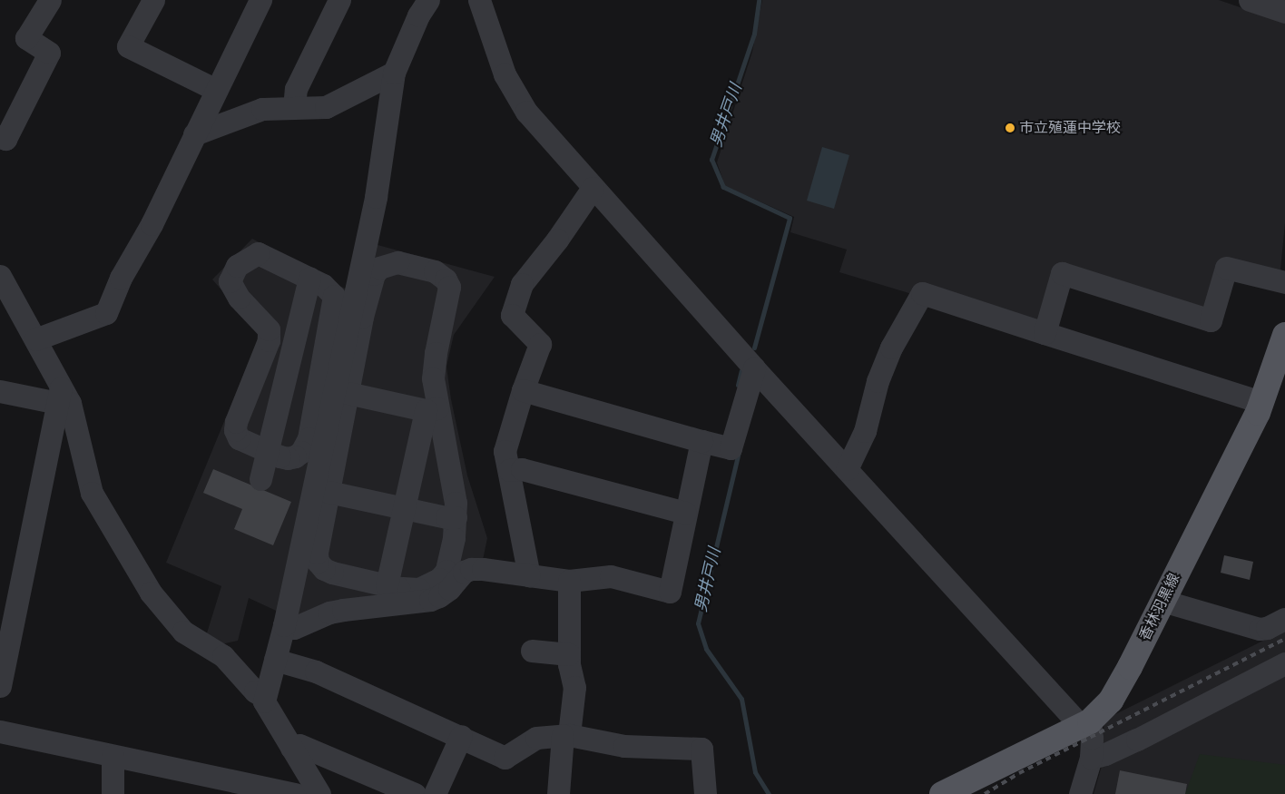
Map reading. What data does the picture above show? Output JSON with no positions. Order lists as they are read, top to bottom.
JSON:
{
  "streets": {
    "main road": ["香林羽黒線"]
  },
  "water": ["男井戸川"],
  "places": ["市立殖蓮中学校"]
}
